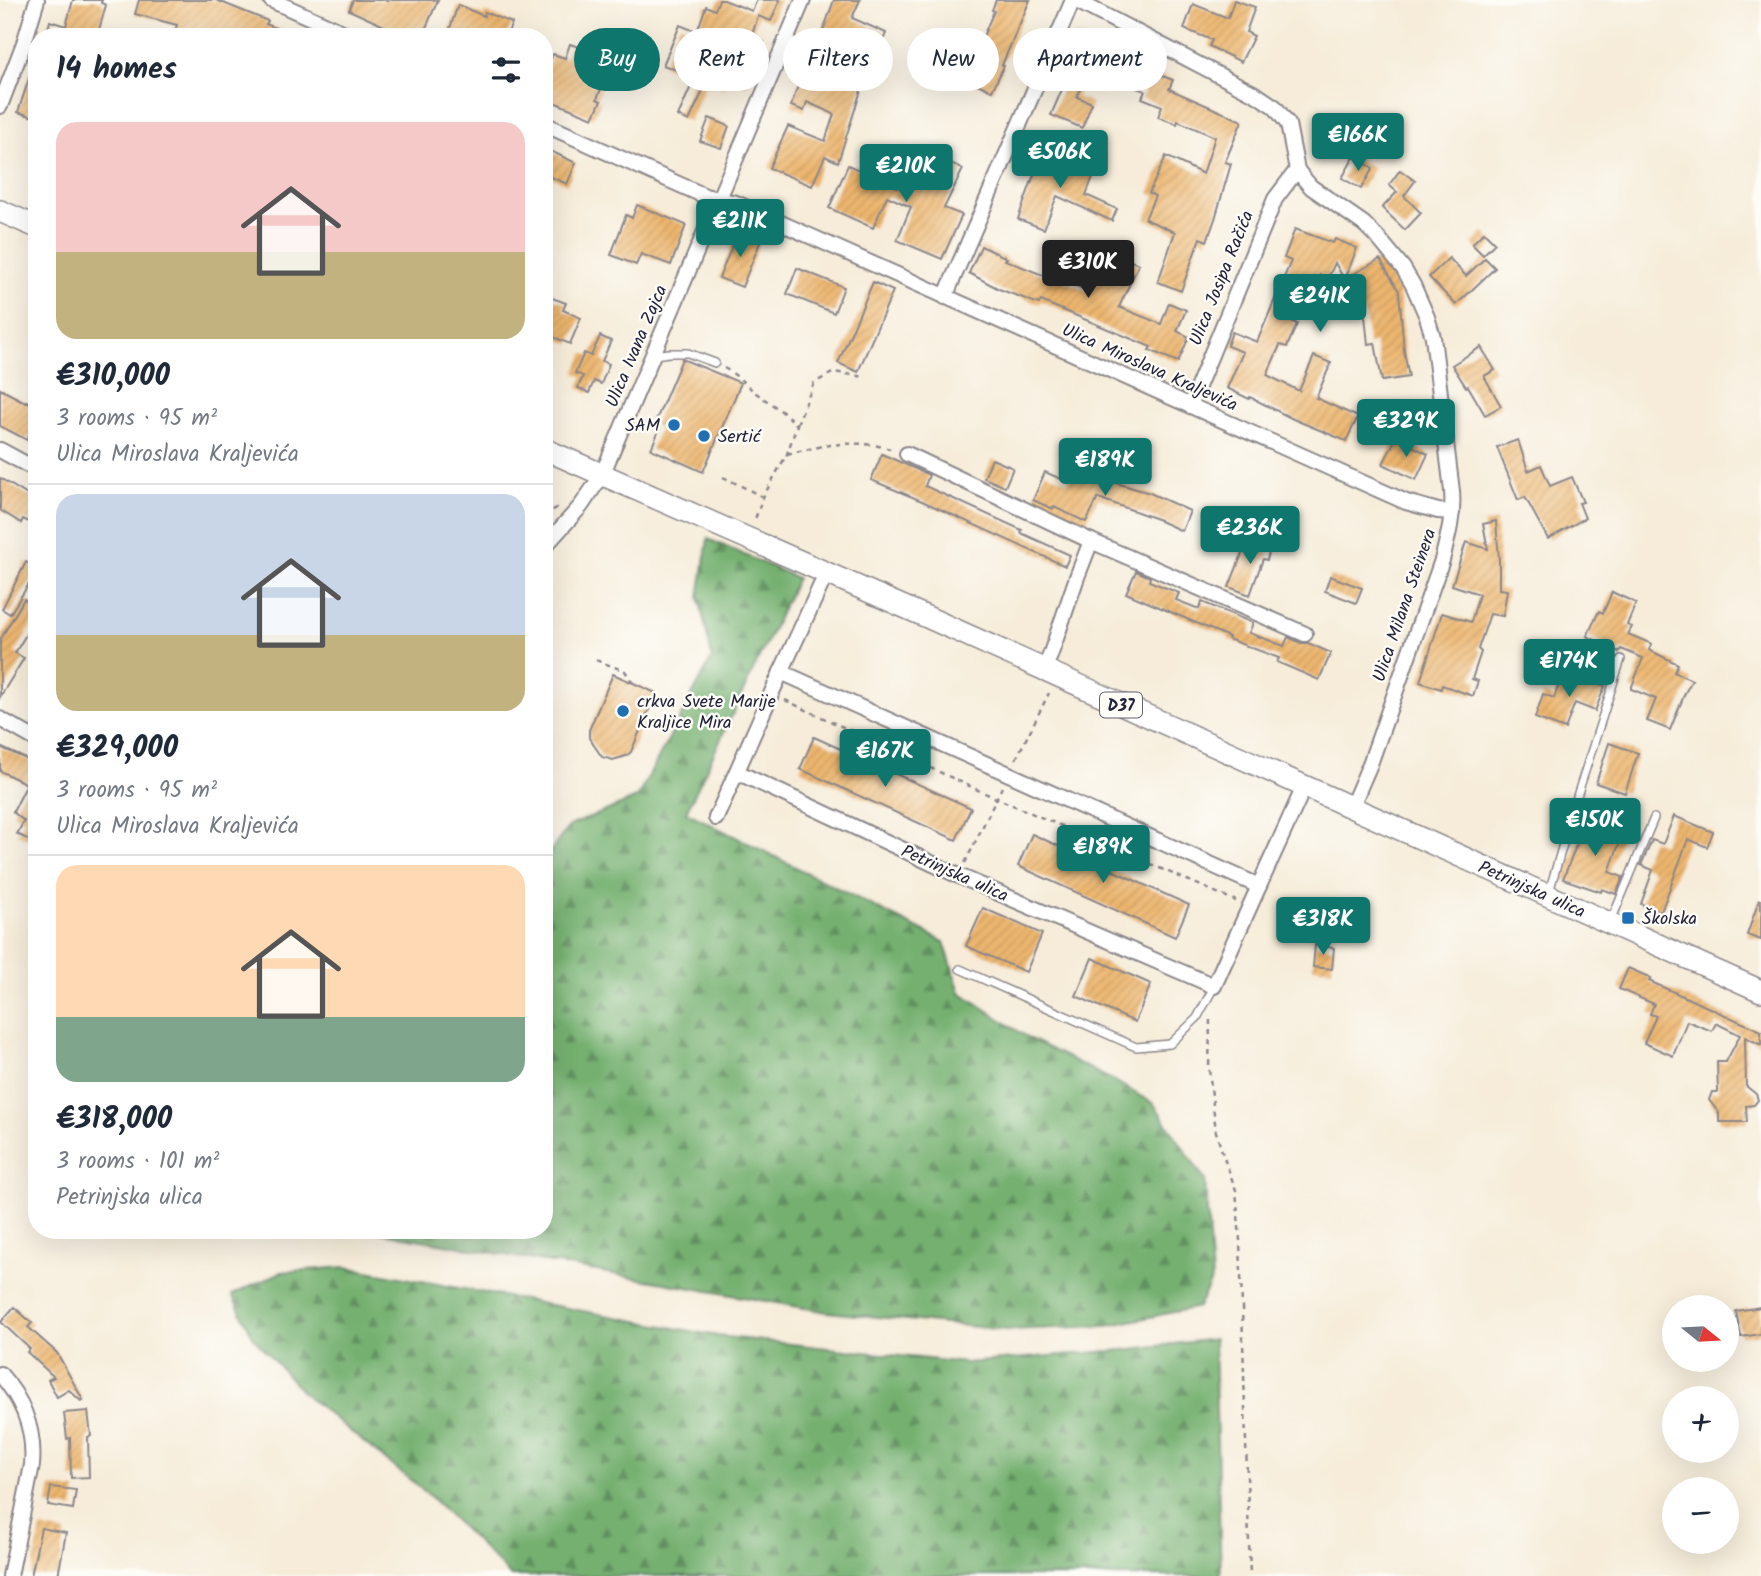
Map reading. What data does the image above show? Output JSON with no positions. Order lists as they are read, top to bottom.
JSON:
{
  "streets": {
    "main road": ["D37", "Petrinjska ulica"],
    "street": [
      "Ulica Josipa Račića",
      "Ulica Ivana Zajca",
      "Ulica Miroslava Kraljevića",
      "Ulica Milana Steinera"
    ]
  },
  "crossings": [
    ["Ulica Josipa Račića", "Ulica Miroslava Kraljevića"],
    ["Ulica Josipa Račića", "Ulica Milana Steinera"],
    ["Ulica Ivana Zajca", "Ulica Miroslava Kraljevića"],
    ["Ulica Ivana Zajca", "Petrinjska ulica"],
    ["Ulica Miroslava Kraljevića", "Ulica Milana Steinera"],
    ["Ulica Milana Steinera", "Petrinjska ulica"]
  ],
  "places": {
    "other": ["SAM", "Sertić", "crkva Svete Marije Kraljice Mira"],
    "transit": ["Školska"]
  },
  "north": "right",
  "page": {
    "chip": [
      "Buy",
      "Rent",
      "Filters",
      "New",
      "Apartment"
    ],
    "heading": "14 homes",
    "list": [
      {
        "name": "€310,000",
        "note": "3 rooms · 95 m² · Ulica Miroslava Kraljevića"
      },
      {
        "name": "€329,000",
        "note": "3 rooms · 95 m² · Ulica Miroslava Kraljevića"
      },
      {
        "name": "€318,000",
        "note": "3 rooms · 101 m² · Petrinjska ulica"
      }
    ],
    "price": [
      "€166K",
      "€506K",
      "€210K",
      "€211K",
      "€310K",
      "€241K",
      "€329K",
      "€189K",
      "€236K",
      "€174K",
      "€167K",
      "€150K",
      "€189K",
      "€318K"
    ],
    "map_buttons": ["+", "−"]
  }
}
